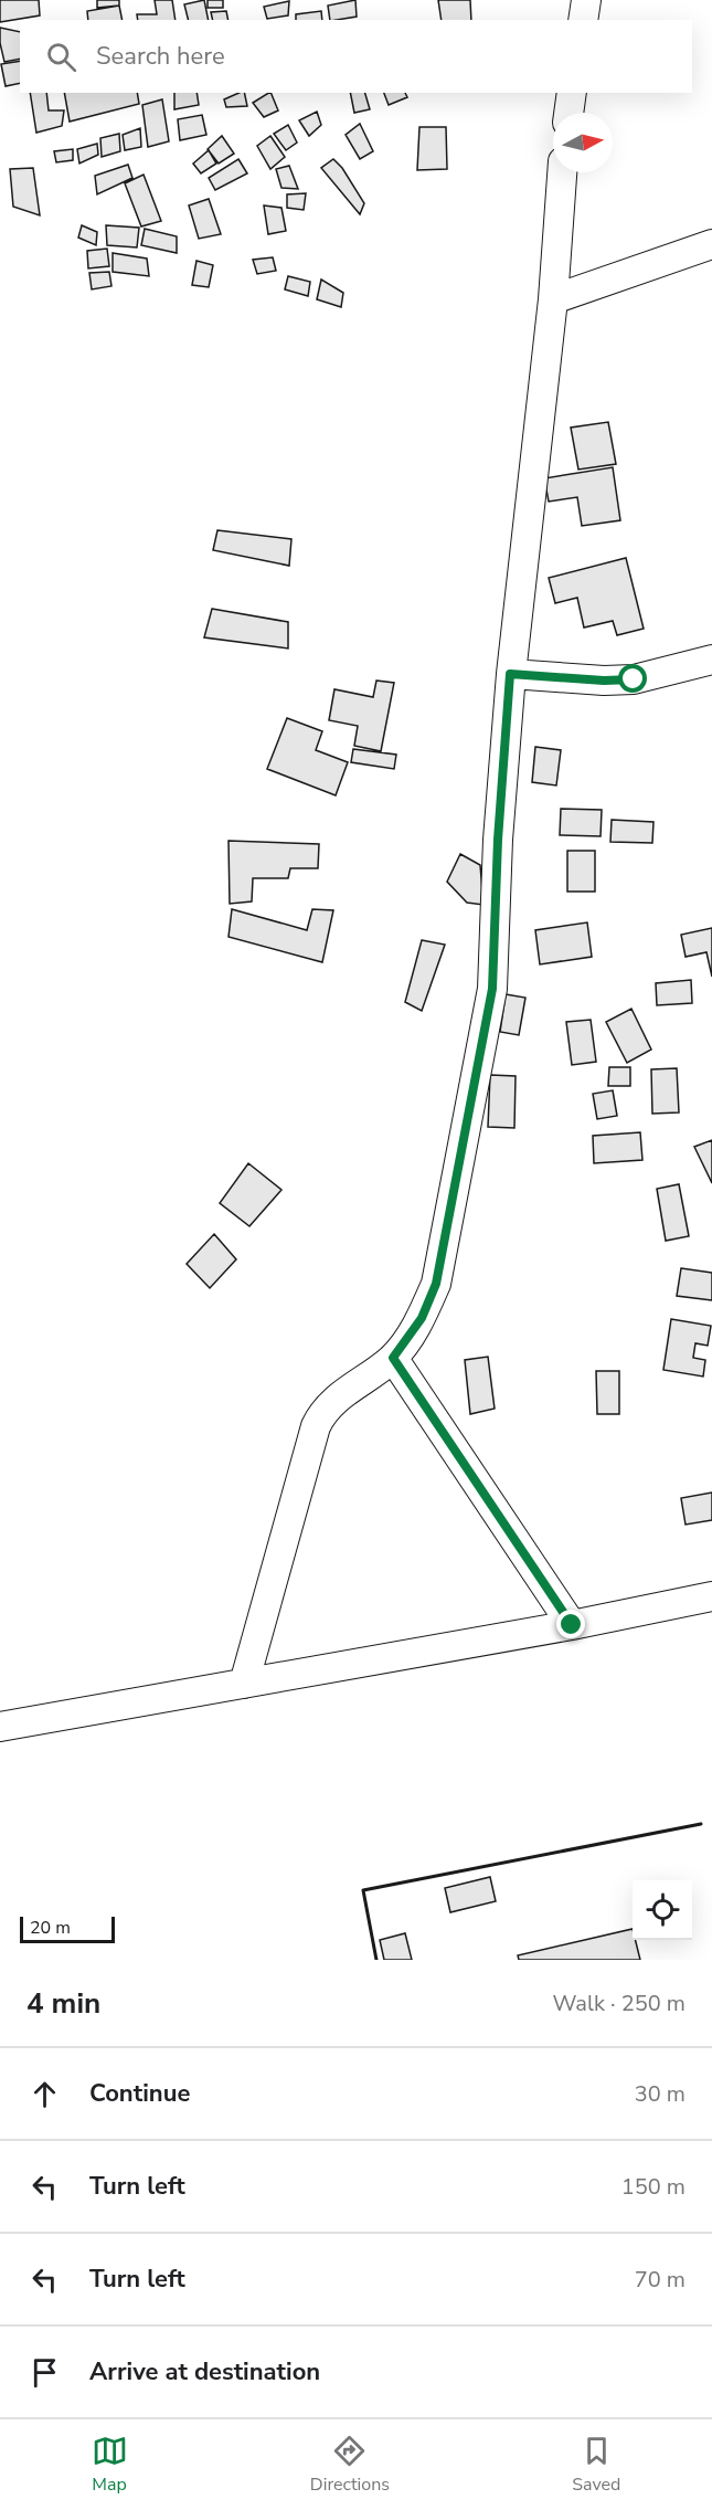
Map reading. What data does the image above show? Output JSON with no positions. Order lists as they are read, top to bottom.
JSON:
{
  "scale_bar": "20 m",
  "north": "right",
  "page": {
    "search": "Search here",
    "scale": "20 m",
    "heading": ["4 min", "Walk · 250 m"],
    "list": [
      ["Continue", "30 m"],
      ["Turn left", "150 m"],
      ["Turn left", "70 m"],
      "Arrive at destination"
    ],
    "nav": ["Map", "Directions", "Saved"]
  }
}
